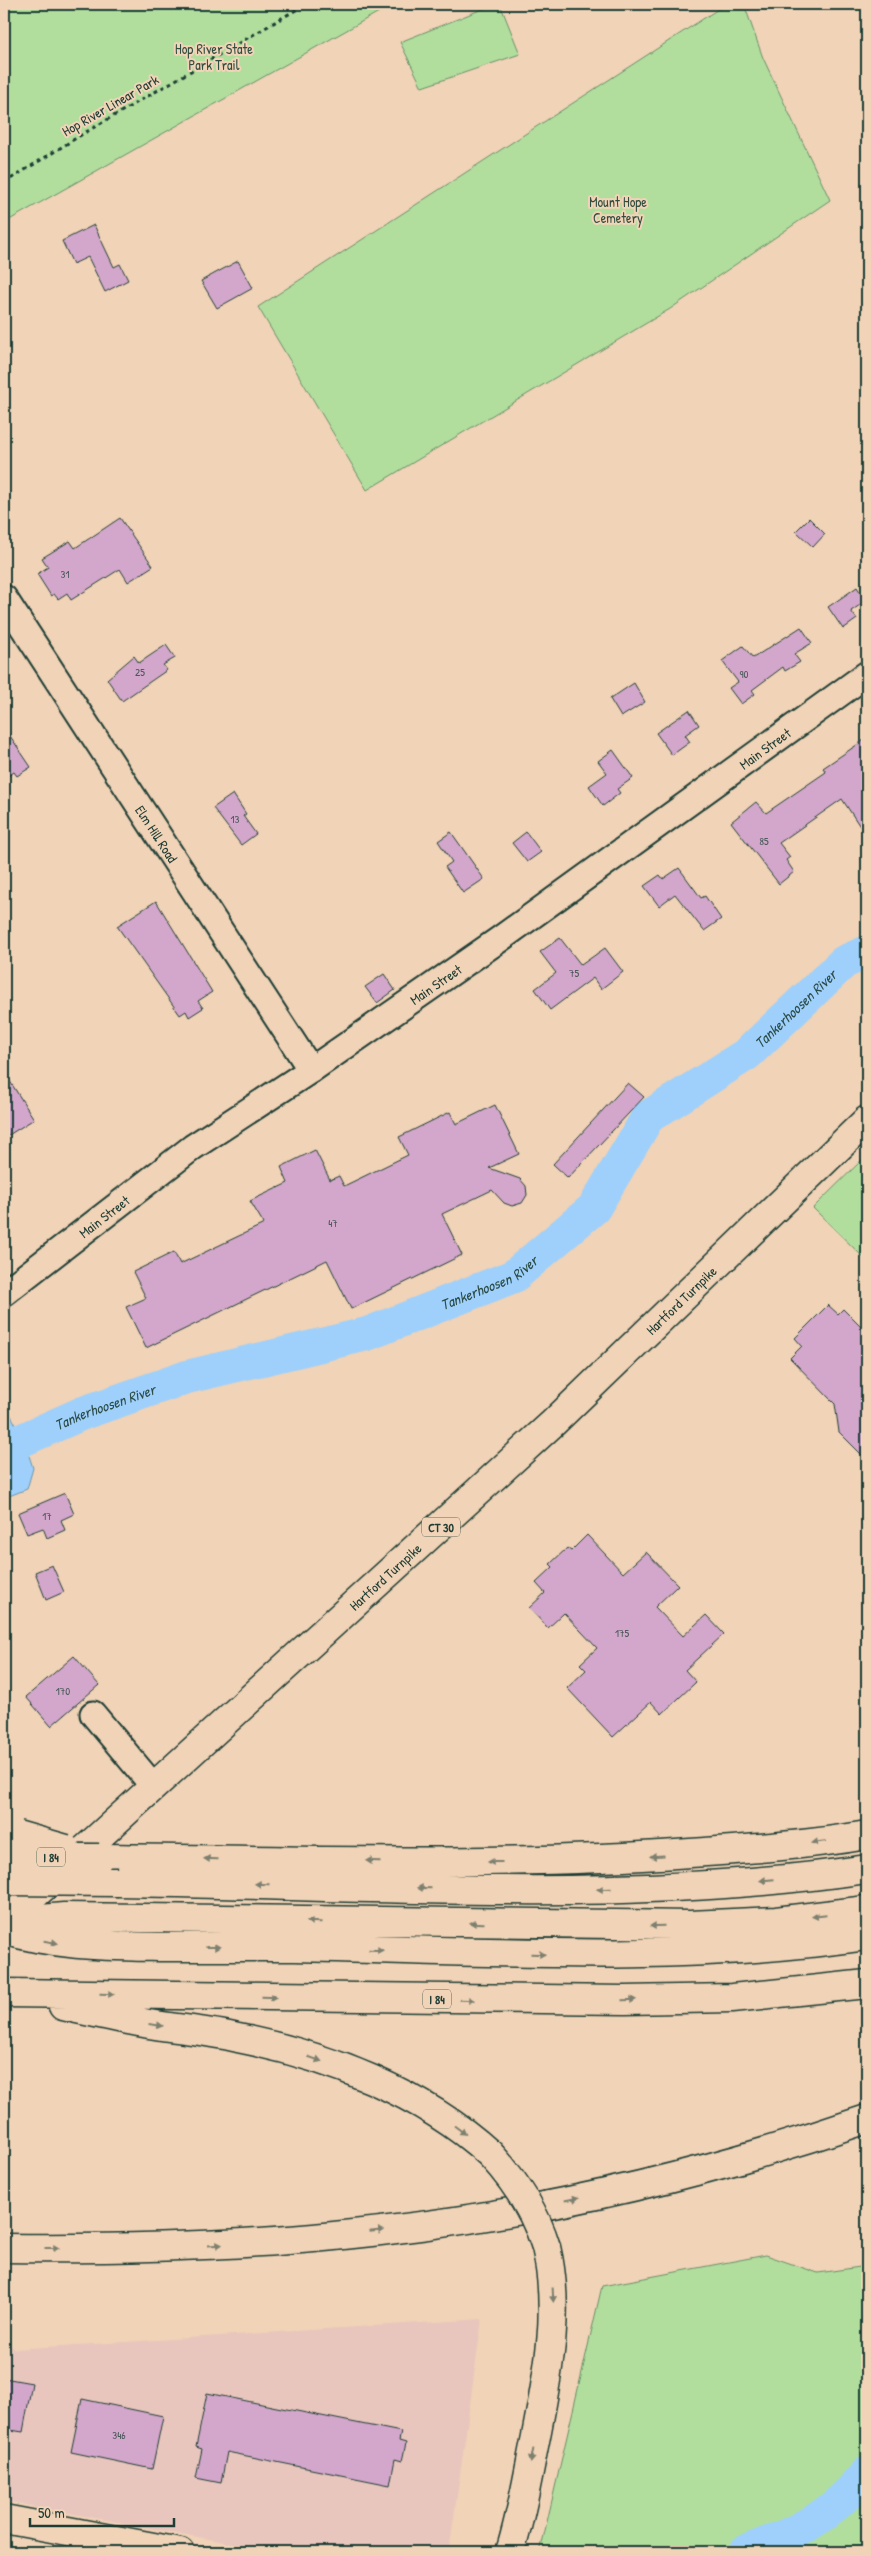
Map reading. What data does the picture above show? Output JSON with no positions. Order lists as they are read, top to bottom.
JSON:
{
  "streets": {
    "main road": ["Hartford Turnpike", "CT 30", "I 84"],
    "street": ["Main Street", "Elm Hill Road"],
    "path": ["Hop River Linear Park"]
  },
  "crossings": [
    ["Main Street", "Elm Hill Road"]
  ],
  "water": ["Tankerhoosen River"],
  "parks": ["Hop River State Park Trail", "Mount Hope Cemetery"],
  "house_numbers": [
    "31",
    "25",
    "90",
    "13",
    "85",
    "75",
    "47",
    "17",
    "175",
    "170",
    "346"
  ],
  "scale_bar": "50 m"
}
